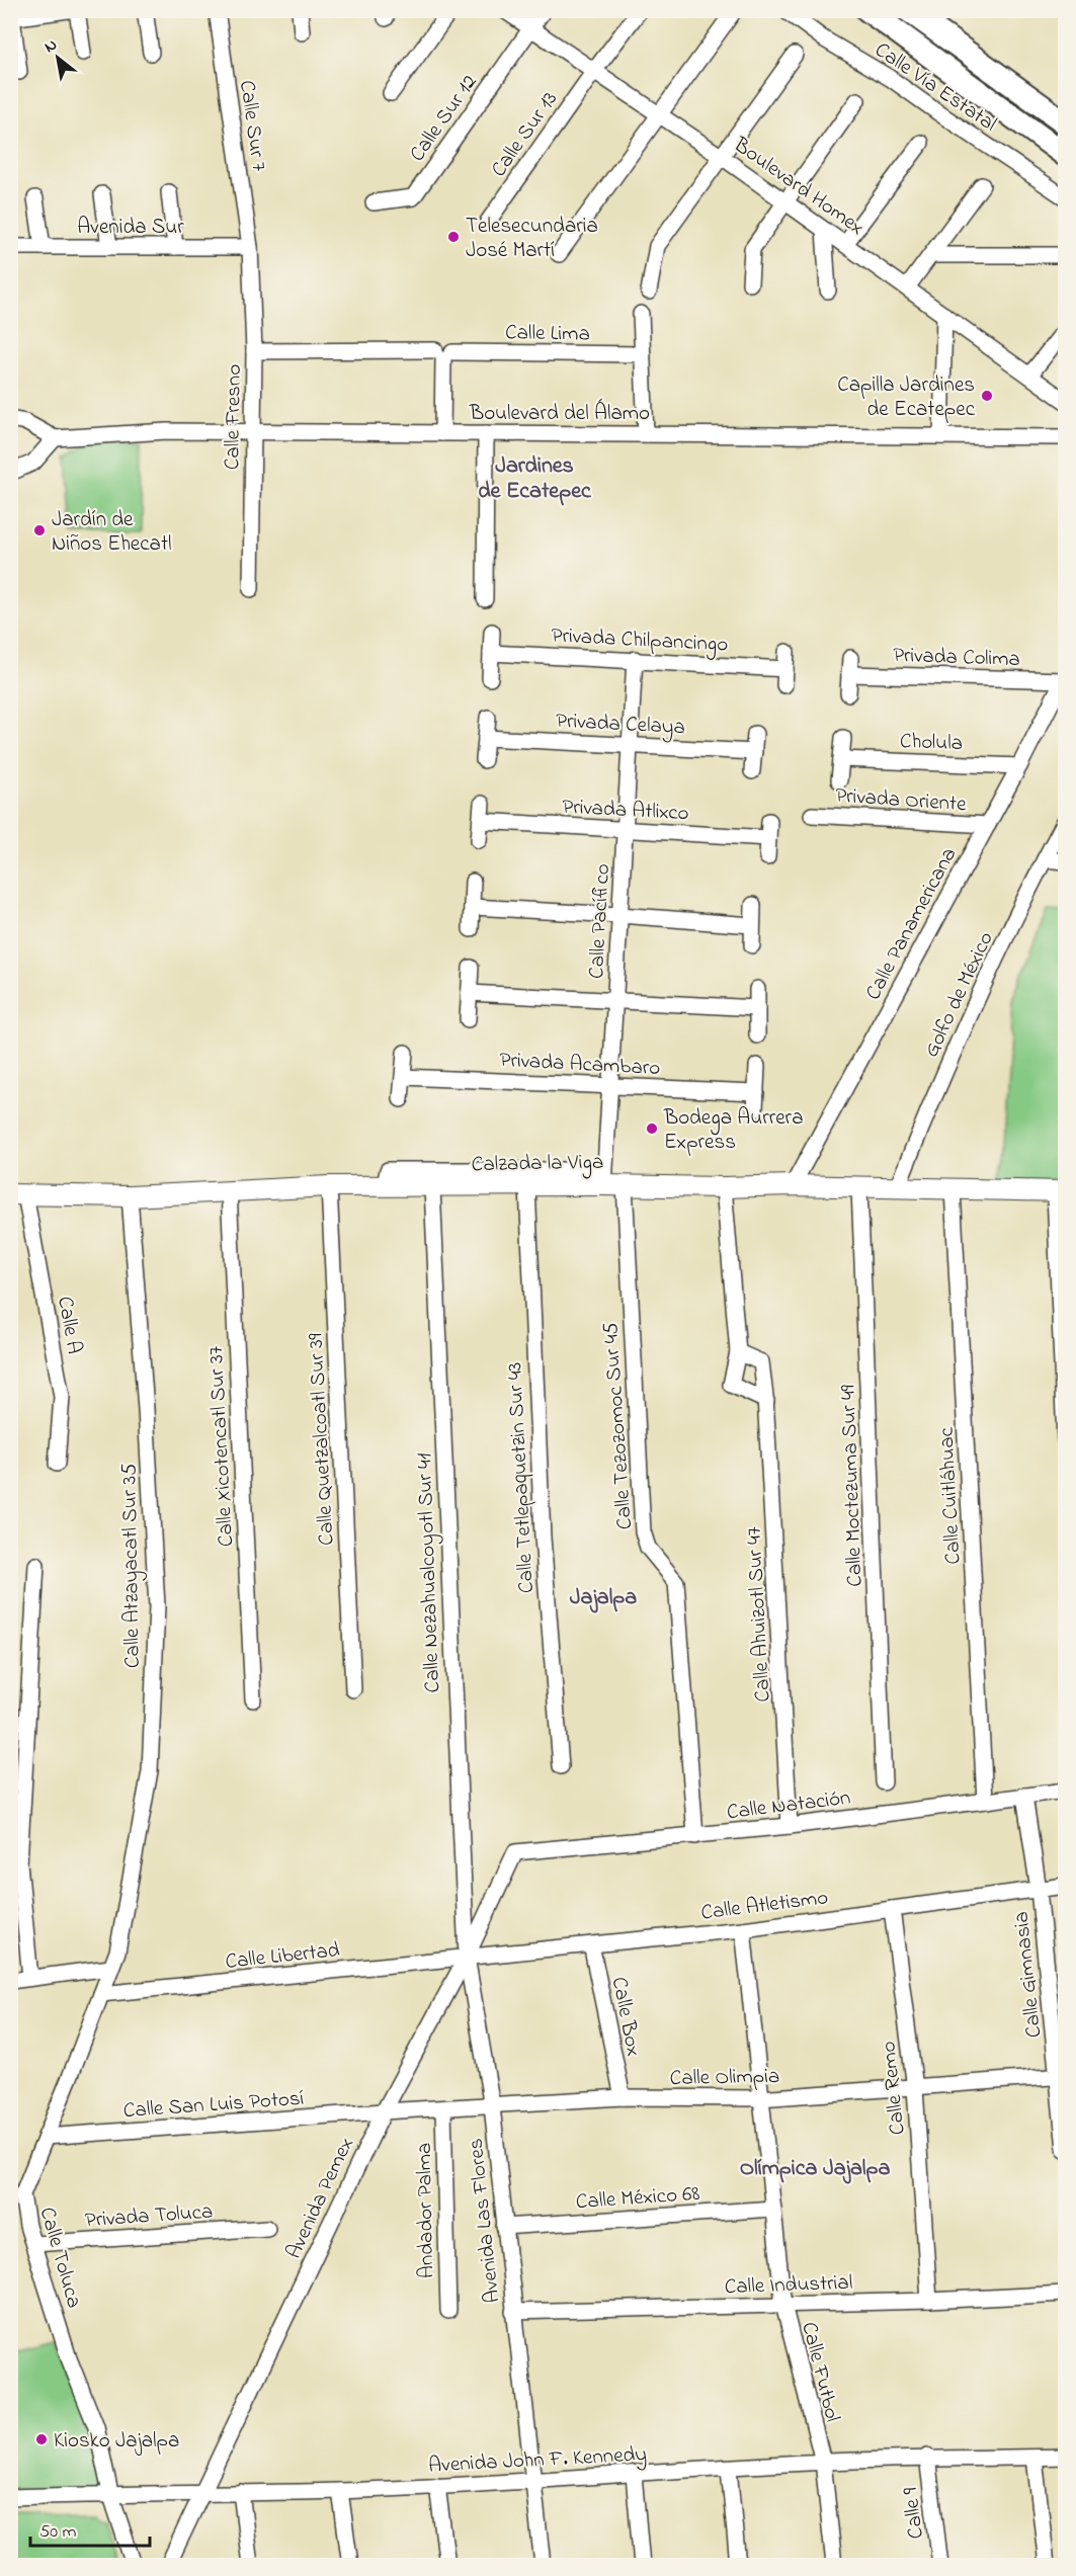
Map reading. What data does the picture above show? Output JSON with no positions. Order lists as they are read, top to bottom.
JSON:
{
  "streets": {
    "main road": ["Calzada la Viga"],
    "street": [
      "Calle Vía Estatal",
      "Calle Sur 12",
      "Calle Sur 7",
      "Calle Sur 13",
      "Boulevard Homex",
      "Avenida Sur",
      "Calle Lima",
      "Boulevard del Álamo",
      "Calle Fresno",
      "Privada Chilpancingo",
      "Privada Colima",
      "Privada Celaya",
      "Cholula",
      "Privada Oriente",
      "Privada Atlixco",
      "Calle Pacífico",
      "Calle Panamericana",
      "Golfo de México",
      "Privada Acambaro",
      "Calle A",
      "Calle Tezozomoc Sur 45",
      "Calle Quetzalcoatl Sur 39",
      "Calle Xicotencatl Sur 37",
      "Calle Tetlepaquetzin Sur 43",
      "Calle Moctezuma Sur 49",
      "Calle Cuitláhuac",
      "Calle Atzayacatl Sur 35",
      "Calle Nezahualcoyotl Sur 41",
      "Calle Ahuizotl Sur 47",
      "Calle Natación",
      "Calle Atletismo",
      "Calle Libertad",
      "Calle Gimnasia",
      "Calle Box",
      "Calle Olimpia",
      "Calle Remo",
      "Calle San Luis Potosí",
      "Calle México 68",
      "Avenida Pemex",
      "Andador Palma",
      "Privada Toluca",
      "Avenida Las Flores",
      "Calle Toluca",
      "Calle Industrial",
      "Calle Futbol",
      "Avenida John F. Kennedy",
      "Calle 9"
    ]
  },
  "crossings": [
    ["Calle Sur 12", "Boulevard Homex"],
    ["Calle Sur 7", "Avenida Sur"],
    ["Calle Sur 7", "Calle Fresno"],
    ["Calle Sur 13", "Boulevard Homex"],
    ["Avenida Sur", "Calle Fresno"],
    ["Calle Lima", "Calle Fresno"],
    ["Boulevard del Álamo", "Calle Fresno"],
    ["Privada Chilpancingo", "Calle Pacífico"],
    ["Privada Colima", "Calle Panamericana"],
    ["Privada Celaya", "Calle Pacífico"],
    ["Cholula", "Calle Panamericana"],
    ["Privada Oriente", "Calle Panamericana"],
    ["Privada Atlixco", "Calle Pacífico"],
    ["Calle Pacífico", "Privada Acambaro"],
    ["Calle Pacífico", "Calzada la Viga"],
    ["Calle Pacífico", "Calle Tezozomoc Sur 45"],
    ["Calle Panamericana", "Calzada la Viga"],
    ["Golfo de México", "Calzada la Viga"],
    ["Calzada la Viga", "Calle A"],
    ["Calzada la Viga", "Calle Tezozomoc Sur 45"],
    ["Calzada la Viga", "Calle Quetzalcoatl Sur 39"],
    ["Calzada la Viga", "Calle Xicotencatl Sur 37"],
    ["Calzada la Viga", "Calle Tetlepaquetzin Sur 43"],
    ["Calzada la Viga", "Calle Moctezuma Sur 49"],
    ["Calzada la Viga", "Calle Cuitláhuac"],
    ["Calzada la Viga", "Calle Atzayacatl Sur 35"],
    ["Calzada la Viga", "Calle Nezahualcoyotl Sur 41"],
    ["Calle Tezozomoc Sur 45", "Calle Natación"],
    ["Calle Cuitláhuac", "Calle Natación"],
    ["Calle Atzayacatl Sur 35", "Calle Toluca"],
    ["Calle Nezahualcoyotl Sur 41", "Calle Atletismo"],
    ["Calle Nezahualcoyotl Sur 41", "Calle Libertad"],
    ["Calle Nezahualcoyotl Sur 41", "Avenida Pemex"],
    ["Calle Nezahualcoyotl Sur 41", "Avenida Las Flores"],
    ["Calle Ahuizotl Sur 47", "Calle Natación"],
    ["Calle Natación", "Calle Gimnasia"],
    ["Calle Natación", "Avenida Pemex"],
    ["Calle Atletismo", "Calle Libertad"],
    ["Calle Atletismo", "Calle Gimnasia"],
    ["Calle Atletismo", "Calle Box"],
    ["Calle Atletismo", "Calle Remo"],
    ["Calle Atletismo", "Avenida Pemex"],
    ["Calle Atletismo", "Avenida Las Flores"],
    ["Calle Atletismo", "Calle Futbol"],
    ["Calle Libertad", "Avenida Pemex"],
    ["Calle Libertad", "Avenida Las Flores"],
    ["Calle Libertad", "Calle Toluca"],
    ["Calle Gimnasia", "Calle Olimpia"],
    ["Calle Box", "Calle Olimpia"],
    ["Calle Olimpia", "Calle Remo"],
    ["Calle Olimpia", "Calle San Luis Potosí"],
    ["Calle Olimpia", "Avenida Pemex"],
    ["Calle Olimpia", "Andador Palma"],
    ["Calle Olimpia", "Avenida Las Flores"],
    ["Calle Olimpia", "Calle Futbol"],
    ["Calle Remo", "Calle Industrial"],
    ["Calle San Luis Potosí", "Avenida Pemex"],
    ["Calle San Luis Potosí", "Calle Toluca"],
    ["Calle México 68", "Avenida Las Flores"],
    ["Calle México 68", "Calle Futbol"],
    ["Avenida Pemex", "Avenida Las Flores"],
    ["Avenida Pemex", "Avenida John F. Kennedy"],
    ["Privada Toluca", "Calle Toluca"],
    ["Avenida Las Flores", "Calle Industrial"],
    ["Avenida Las Flores", "Avenida John F. Kennedy"],
    ["Calle Toluca", "Avenida John F. Kennedy"],
    ["Calle Industrial", "Calle Futbol"],
    ["Calle Futbol", "Avenida John F. Kennedy"],
    ["Avenida John F. Kennedy", "Calle 9"]
  ],
  "districts": ["Jardines de Ecatepec", "Jajalpa", "Olímpica Jajalpa"],
  "places": [
    "Telesecundaria José Martí",
    "Capilla Jardines de Ecatepec",
    "Jardín de Niños Ehecatl",
    "Bodega Aurrera Express",
    "Kiosko Jajalpa"
  ],
  "scale_bar": "50 m",
  "north": "top left"
}
